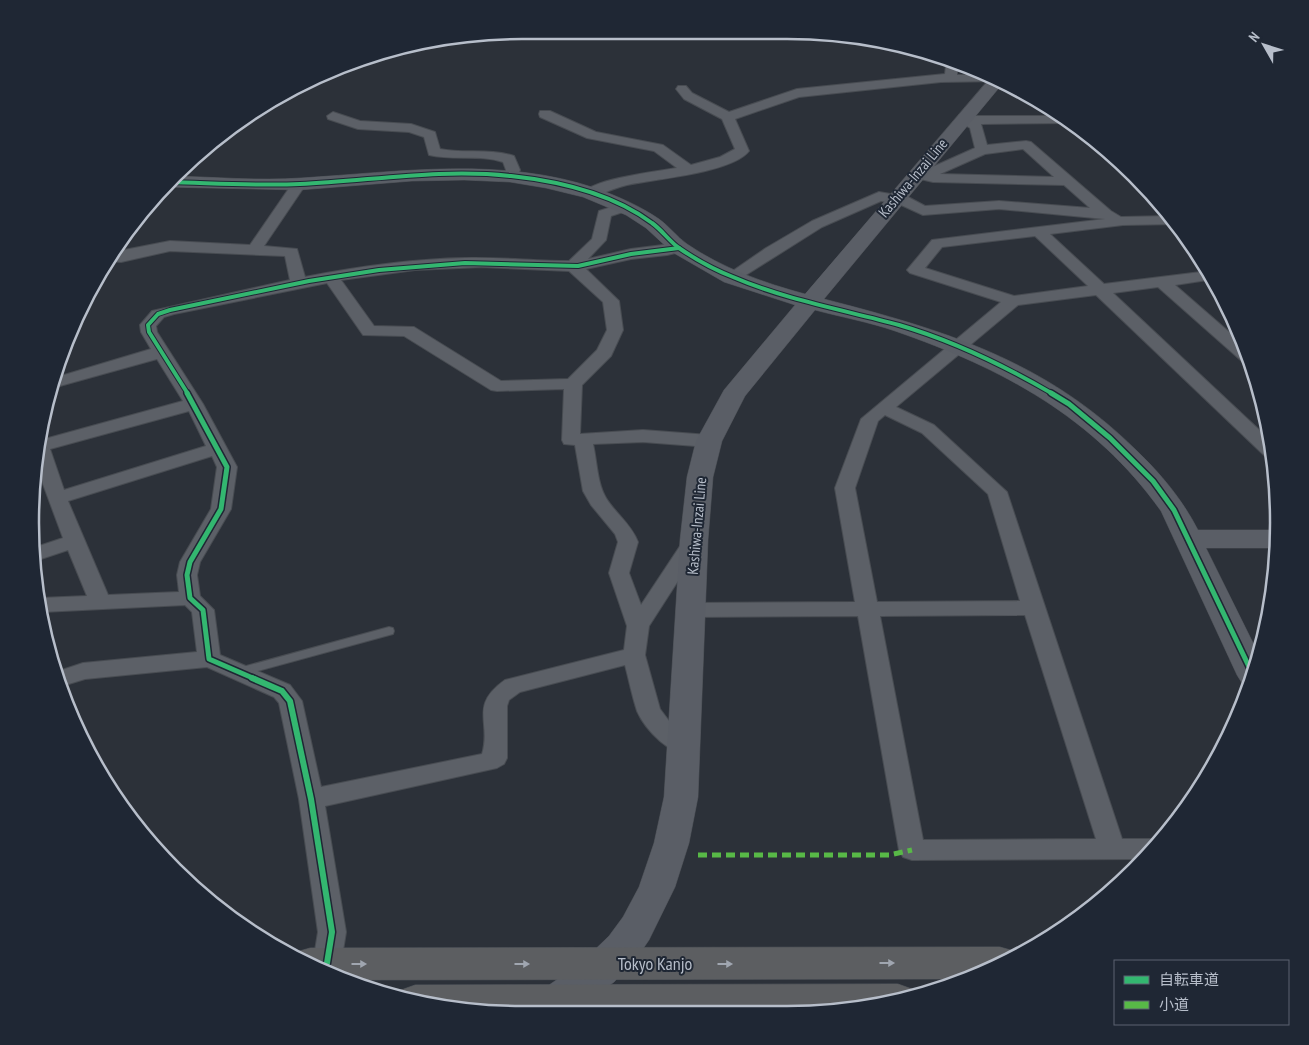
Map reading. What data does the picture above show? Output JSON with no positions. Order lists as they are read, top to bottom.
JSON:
{
  "streets": {
    "highway": ["Tokyo Kanjo"],
    "street": ["Kashiwa-Inzai Line"]
  },
  "crossings": [
    ["Kashiwa-Inzai Line", "Tokyo Kanjo"]
  ],
  "one_way": ["Tokyo Kanjo"],
  "legend": ["自転車道", "小道"],
  "north": "top left"
}
